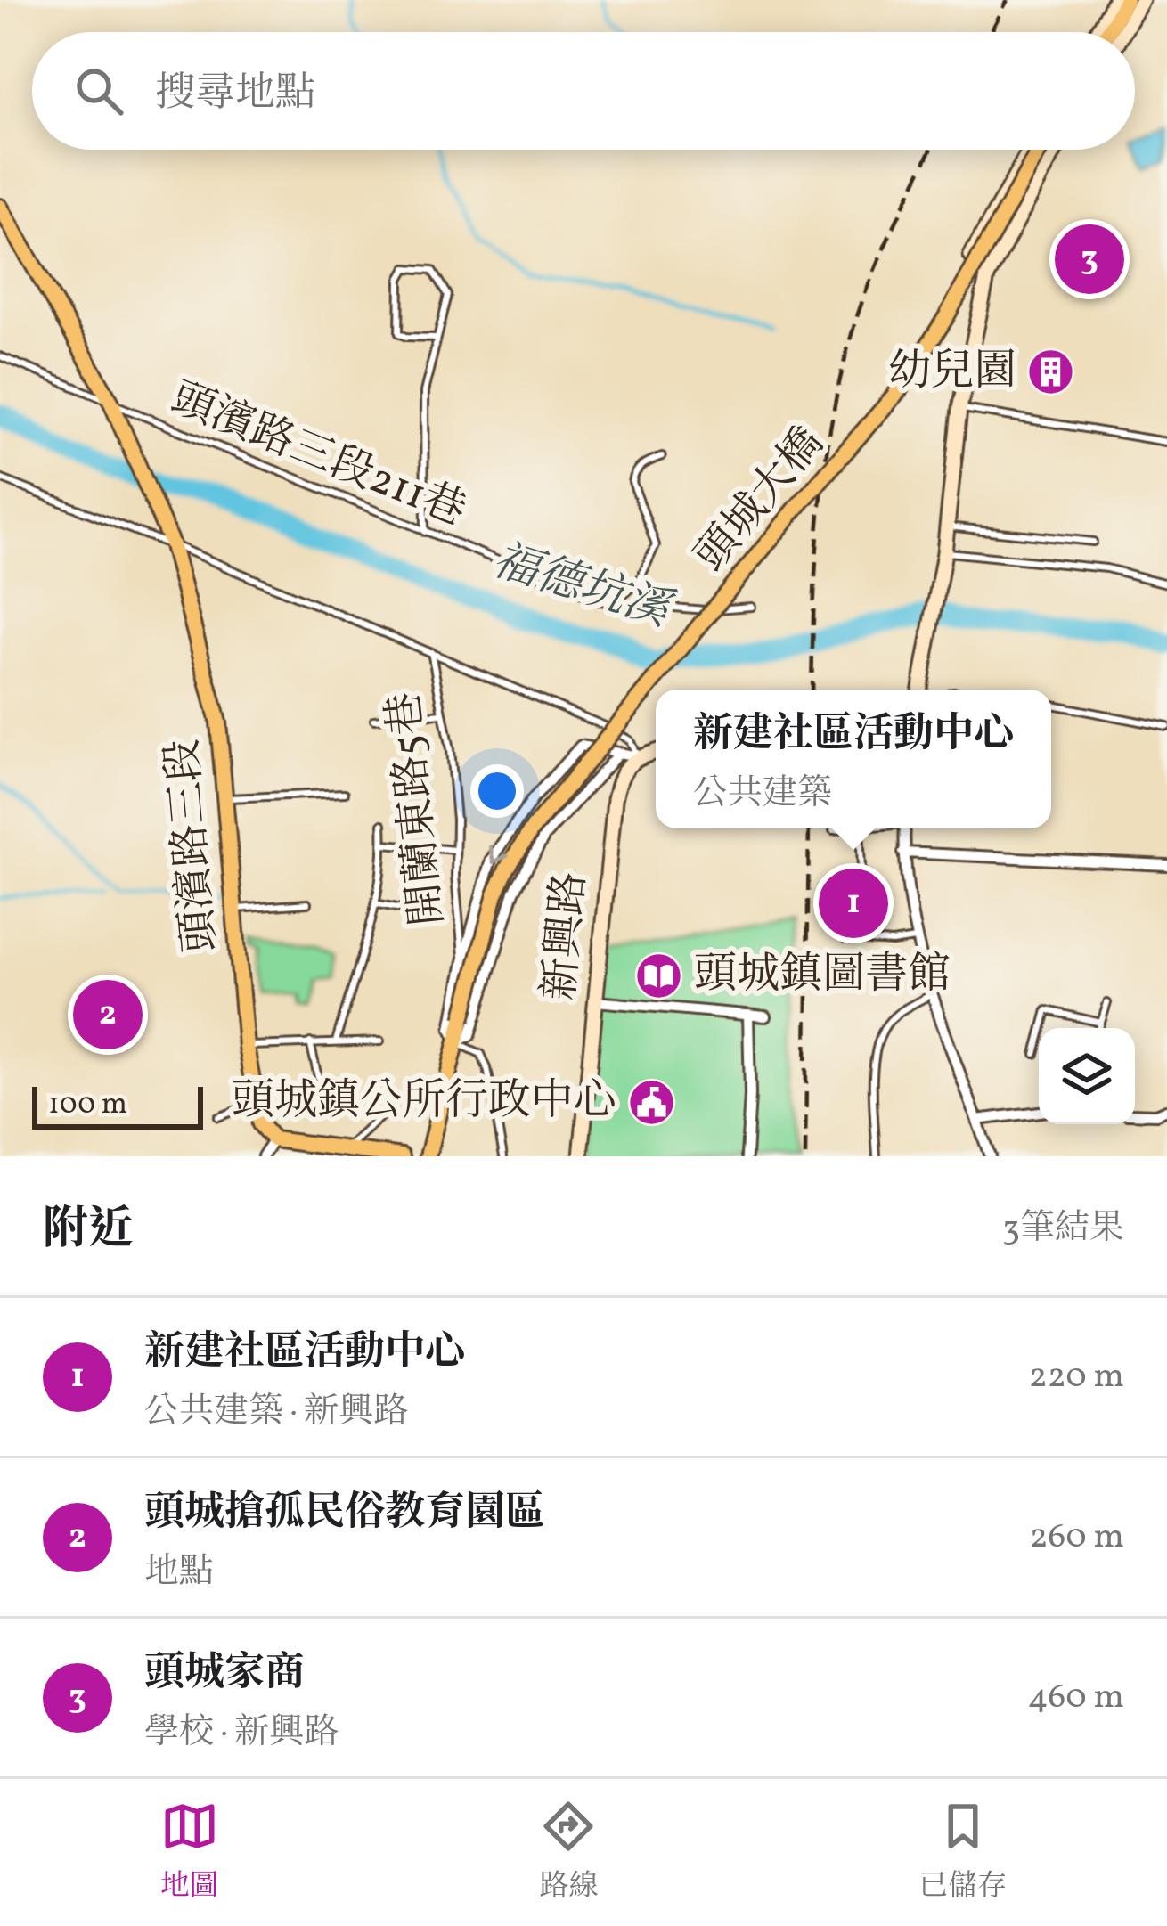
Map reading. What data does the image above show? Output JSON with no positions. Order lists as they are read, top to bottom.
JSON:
{
  "streets": {
    "main road": ["頭城大橋", "頭濱路三段"],
    "street": ["新興路"],
    "lane": ["頭濱路三段211巷", "開蘭東路5巷"]
  },
  "crossings": [
    ["頭濱路三段211巷", "頭濱路三段"]
  ],
  "water": ["福德坑溪"],
  "places": {
    "building": ["幼兒園"],
    "library": ["頭城鎮圖書館"],
    "public building": ["頭城鎮公所行政中心"]
  },
  "scale_bar": "100 m",
  "page": {
    "search": "搜尋地點",
    "pins": ["3", "1", "2"],
    "popup": ["新建社區活動中心", "公共建築"],
    "scale": "100 m",
    "heading": ["附近", "3筆結果"],
    "list": [
      {
        "mark": "1",
        "name": "新建社區活動中心",
        "note": "公共建築 · 新興路",
        "value": "220 m"
      },
      {
        "mark": "2",
        "name": "頭城搶孤民俗教育園區",
        "note": "地點",
        "value": "260 m"
      },
      {
        "mark": "3",
        "name": "頭城家商",
        "note": "學校 · 新興路",
        "value": "460 m"
      }
    ],
    "nav": ["地圖", "路線", "已儲存"]
  }
}
